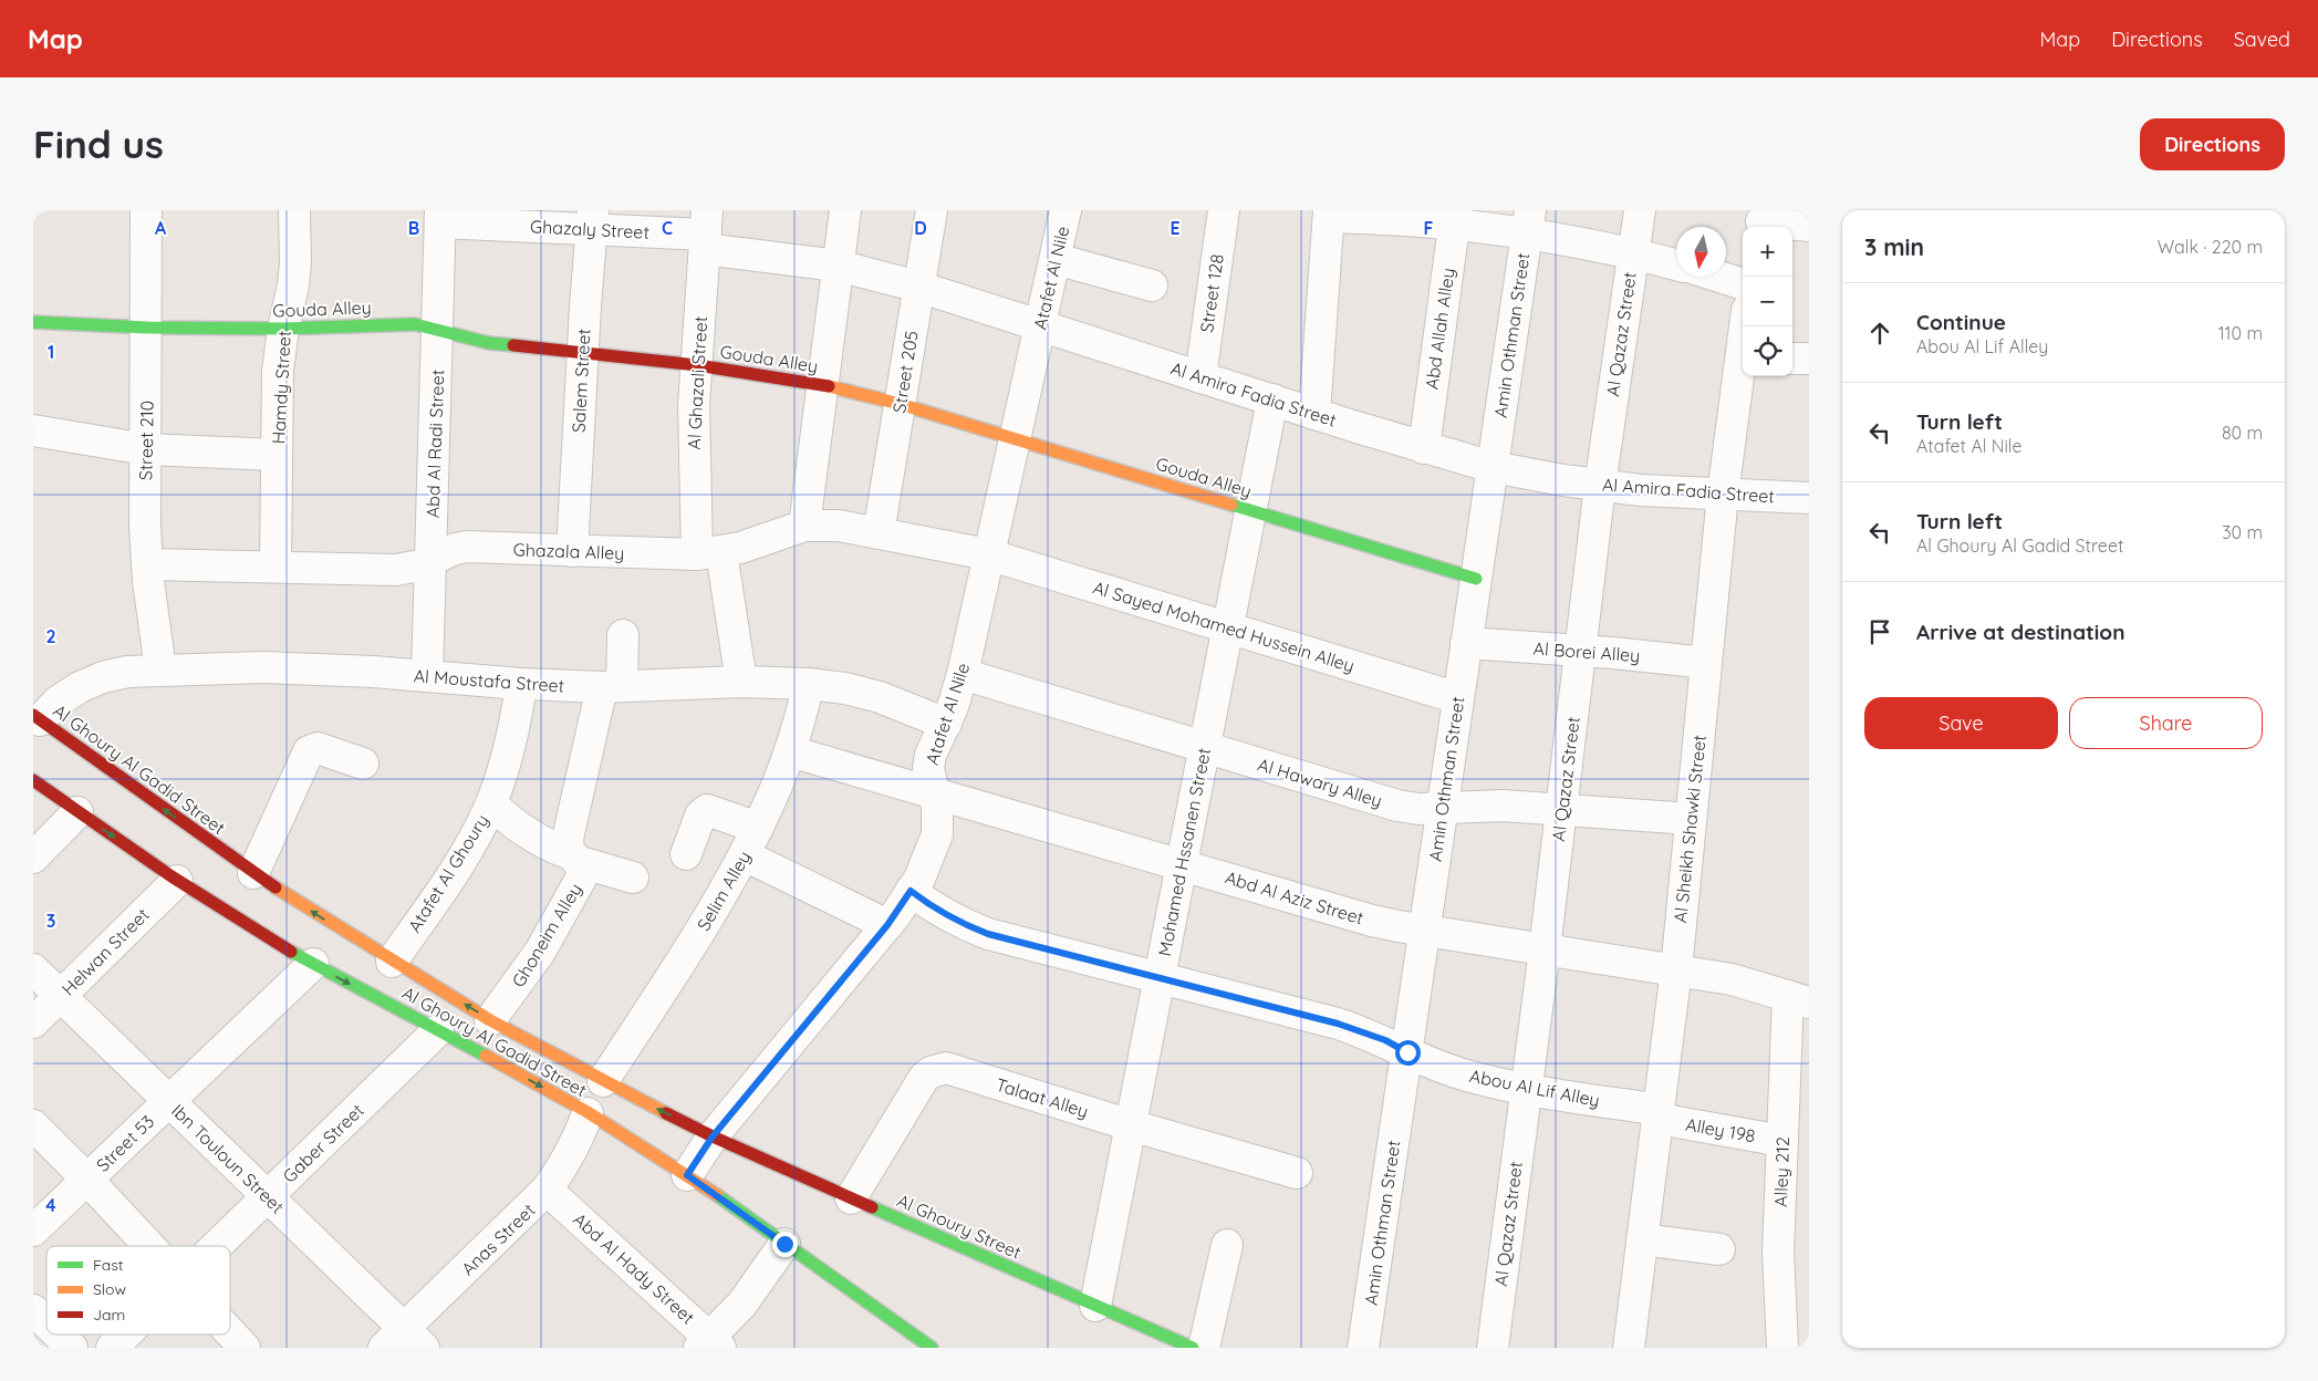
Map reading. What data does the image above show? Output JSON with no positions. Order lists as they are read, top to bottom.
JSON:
{
  "streets": {
    "street": [
      "Ghazaly Street",
      "Atafet Al Nile",
      "Street 128",
      "Gouda Alley",
      "Abd Allah Alley",
      "Al Qazaz Street",
      "Amin Othman Street",
      "Street 205",
      "Salem Street",
      "Al Ghazali Street",
      "Hamdy Street",
      "Al Amira Fadia Street",
      "Street 210",
      "Abd Al Radi Street",
      "Ghazala Alley",
      "Al Sayed Mohamed Hussein Alley",
      "Al Borei Alley",
      "Al Moustafa Street",
      "Al Ghoury Al Gadid Street",
      "Al Hawary Alley",
      "Al Sheikh Shawki Street",
      "Mohamed Hssanen Street",
      "Atafet Al Ghoury",
      "Selim Alley",
      "Abd Al Aziz Street",
      "Ghoneim Alley",
      "Helwan Street",
      "Abou Al Lif Alley",
      "Talaat Alley",
      "Alley 198",
      "Street 53",
      "Gaber Street",
      "Ibn Touloun Street",
      "Alley 212",
      "Al Ghoury Street",
      "Anas Street",
      "Abd Al Hady Street"
    ]
  },
  "crossings": [
    ["Ghazaly Street", "Salem Street"],
    ["Ghazaly Street", "Al Ghazali Street"],
    ["Ghazaly Street", "Al Amira Fadia Street"],
    ["Ghazaly Street", "Abd Al Radi Street"],
    ["Atafet Al Nile", "Gouda Alley"],
    ["Atafet Al Nile", "Al Amira Fadia Street"],
    ["Atafet Al Nile", "Ghazala Alley"],
    ["Atafet Al Nile", "Al Sayed Mohamed Hussein Alley"],
    ["Atafet Al Nile", "Al Moustafa Street"],
    ["Atafet Al Nile", "Al Ghoury Al Gadid Street"],
    ["Atafet Al Nile", "Al Hawary Alley"],
    ["Atafet Al Nile", "Abd Al Aziz Street"],
    ["Atafet Al Nile", "Abou Al Lif Alley"],
    ["Atafet Al Nile", "Al Ghoury Street"],
    ["Street 128", "Al Amira Fadia Street"],
    ["Gouda Alley", "Amin Othman Street"],
    ["Gouda Alley", "Street 205"],
    ["Gouda Alley", "Salem Street"],
    ["Gouda Alley", "Al Ghazali Street"],
    ["Gouda Alley", "Hamdy Street"],
    ["Gouda Alley", "Street 210"],
    ["Gouda Alley", "Abd Al Radi Street"],
    ["Gouda Alley", "Mohamed Hssanen Street"],
    ["Abd Allah Alley", "Al Amira Fadia Street"],
    ["Al Qazaz Street", "Al Amira Fadia Street"],
    ["Al Qazaz Street", "Al Borei Alley"],
    ["Al Qazaz Street", "Al Hawary Alley"],
    ["Al Qazaz Street", "Abd Al Aziz Street"],
    ["Al Qazaz Street", "Abou Al Lif Alley"],
    ["Amin Othman Street", "Al Amira Fadia Street"],
    ["Amin Othman Street", "Al Sayed Mohamed Hussein Alley"],
    ["Amin Othman Street", "Al Borei Alley"],
    ["Amin Othman Street", "Al Hawary Alley"],
    ["Amin Othman Street", "Abd Al Aziz Street"],
    ["Amin Othman Street", "Abou Al Lif Alley"],
    ["Street 205", "Al Amira Fadia Street"],
    ["Street 205", "Ghazala Alley"],
    ["Salem Street", "Ghazala Alley"],
    ["Al Ghazali Street", "Al Amira Fadia Street"],
    ["Al Ghazali Street", "Ghazala Alley"],
    ["Al Ghazali Street", "Al Moustafa Street"],
    ["Hamdy Street", "Ghazala Alley"],
    ["Al Amira Fadia Street", "Al Sheikh Shawki Street"],
    ["Al Amira Fadia Street", "Mohamed Hssanen Street"],
    ["Street 210", "Ghazala Alley"],
    ["Street 210", "Al Moustafa Street"],
    ["Abd Al Radi Street", "Ghazala Alley"],
    ["Abd Al Radi Street", "Al Moustafa Street"],
    ["Ghazala Alley", "Al Sayed Mohamed Hussein Alley"],
    ["Al Sayed Mohamed Hussein Alley", "Mohamed Hssanen Street"],
    ["Al Borei Alley", "Al Sheikh Shawki Street"],
    ["Al Moustafa Street", "Al Ghoury Al Gadid Street"],
    ["Al Moustafa Street", "Atafet Al Ghoury"],
    ["Al Moustafa Street", "Selim Alley"],
    ["Al Moustafa Street", "Ghoneim Alley"],
    ["Al Ghoury Al Gadid Street", "Atafet Al Ghoury"],
    ["Al Ghoury Al Gadid Street", "Selim Alley"],
    ["Al Ghoury Al Gadid Street", "Ghoneim Alley"],
    ["Al Ghoury Al Gadid Street", "Helwan Street"],
    ["Al Ghoury Al Gadid Street", "Street 53"],
    ["Al Ghoury Al Gadid Street", "Gaber Street"],
    ["Al Ghoury Al Gadid Street", "Al Ghoury Street"],
    ["Al Ghoury Al Gadid Street", "Anas Street"],
    ["Al Hawary Alley", "Al Sheikh Shawki Street"],
    ["Al Hawary Alley", "Mohamed Hssanen Street"],
    ["Al Sheikh Shawki Street", "Abd Al Aziz Street"],
    ["Al Sheikh Shawki Street", "Abou Al Lif Alley"],
    ["Al Sheikh Shawki Street", "Alley 198"],
    ["Mohamed Hssanen Street", "Abd Al Aziz Street"],
    ["Mohamed Hssanen Street", "Abou Al Lif Alley"],
    ["Mohamed Hssanen Street", "Talaat Alley"],
    ["Mohamed Hssanen Street", "Al Ghoury Street"],
    ["Selim Alley", "Abd Al Aziz Street"],
    ["Abd Al Aziz Street", "Alley 212"],
    ["Helwan Street", "Ibn Touloun Street"],
    ["Abou Al Lif Alley", "Alley 198"],
    ["Talaat Alley", "Al Ghoury Street"],
    ["Alley 198", "Alley 212"],
    ["Street 53", "Ibn Touloun Street"],
    ["Gaber Street", "Ibn Touloun Street"],
    ["Ibn Touloun Street", "Anas Street"],
    ["Anas Street", "Abd Al Hady Street"]
  ],
  "legend": ["Fast", "Slow", "Jam"],
  "north": "bottom",
  "page": {
    "header": "Map",
    "nav": ["Map", "Directions", "Saved"],
    "buttons": [
      "Directions",
      ["Save", "Share"]
    ],
    "title": "Find us",
    "heading": ["3 min", "Walk · 220 m"],
    "map_buttons": ["+", "−"],
    "list": [
      ["Continue", "Abou Al Lif Alley", "110 m"],
      ["Turn left", "Atafet Al Nile", "80 m"],
      ["Turn left", "Al Ghoury Al Gadid Street", "30 m"],
      "Arrive at destination"
    ]
  },
  "grid": {
    "columns": [
      "A",
      "B",
      "C",
      "D",
      "E",
      "F"
    ],
    "rows": [
      "1",
      "2",
      "3",
      "4"
    ]
  }
}
